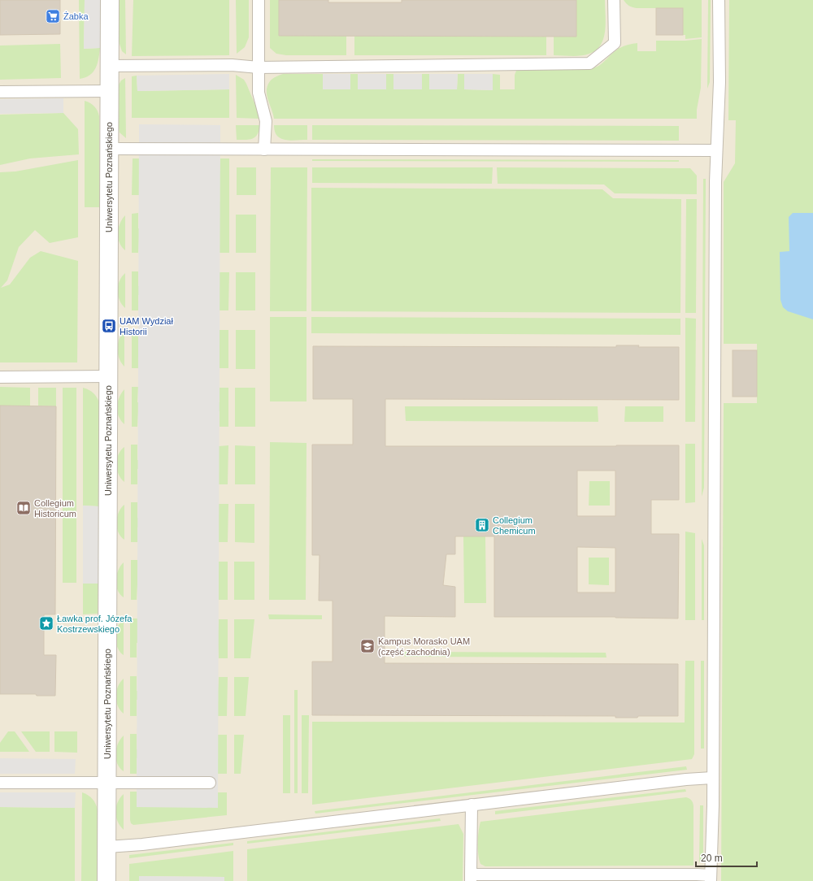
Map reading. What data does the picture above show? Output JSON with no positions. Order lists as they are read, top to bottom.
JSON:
{
  "streets": {
    "street": ["Uniwersytetu Poznańskiego"]
  },
  "places": {
    "supermarket": ["Żabka"],
    "bus stop": ["UAM Wydział Historii"],
    "library": ["Collegium Historicum"],
    "building": ["Collegium Chemicum"],
    "place": ["Ławka prof. Józefa Kostrzewskiego"],
    "school or university": ["Kampus Morasko UAM (część zachodnia)"]
  },
  "scale_bar": "20 m"
}
